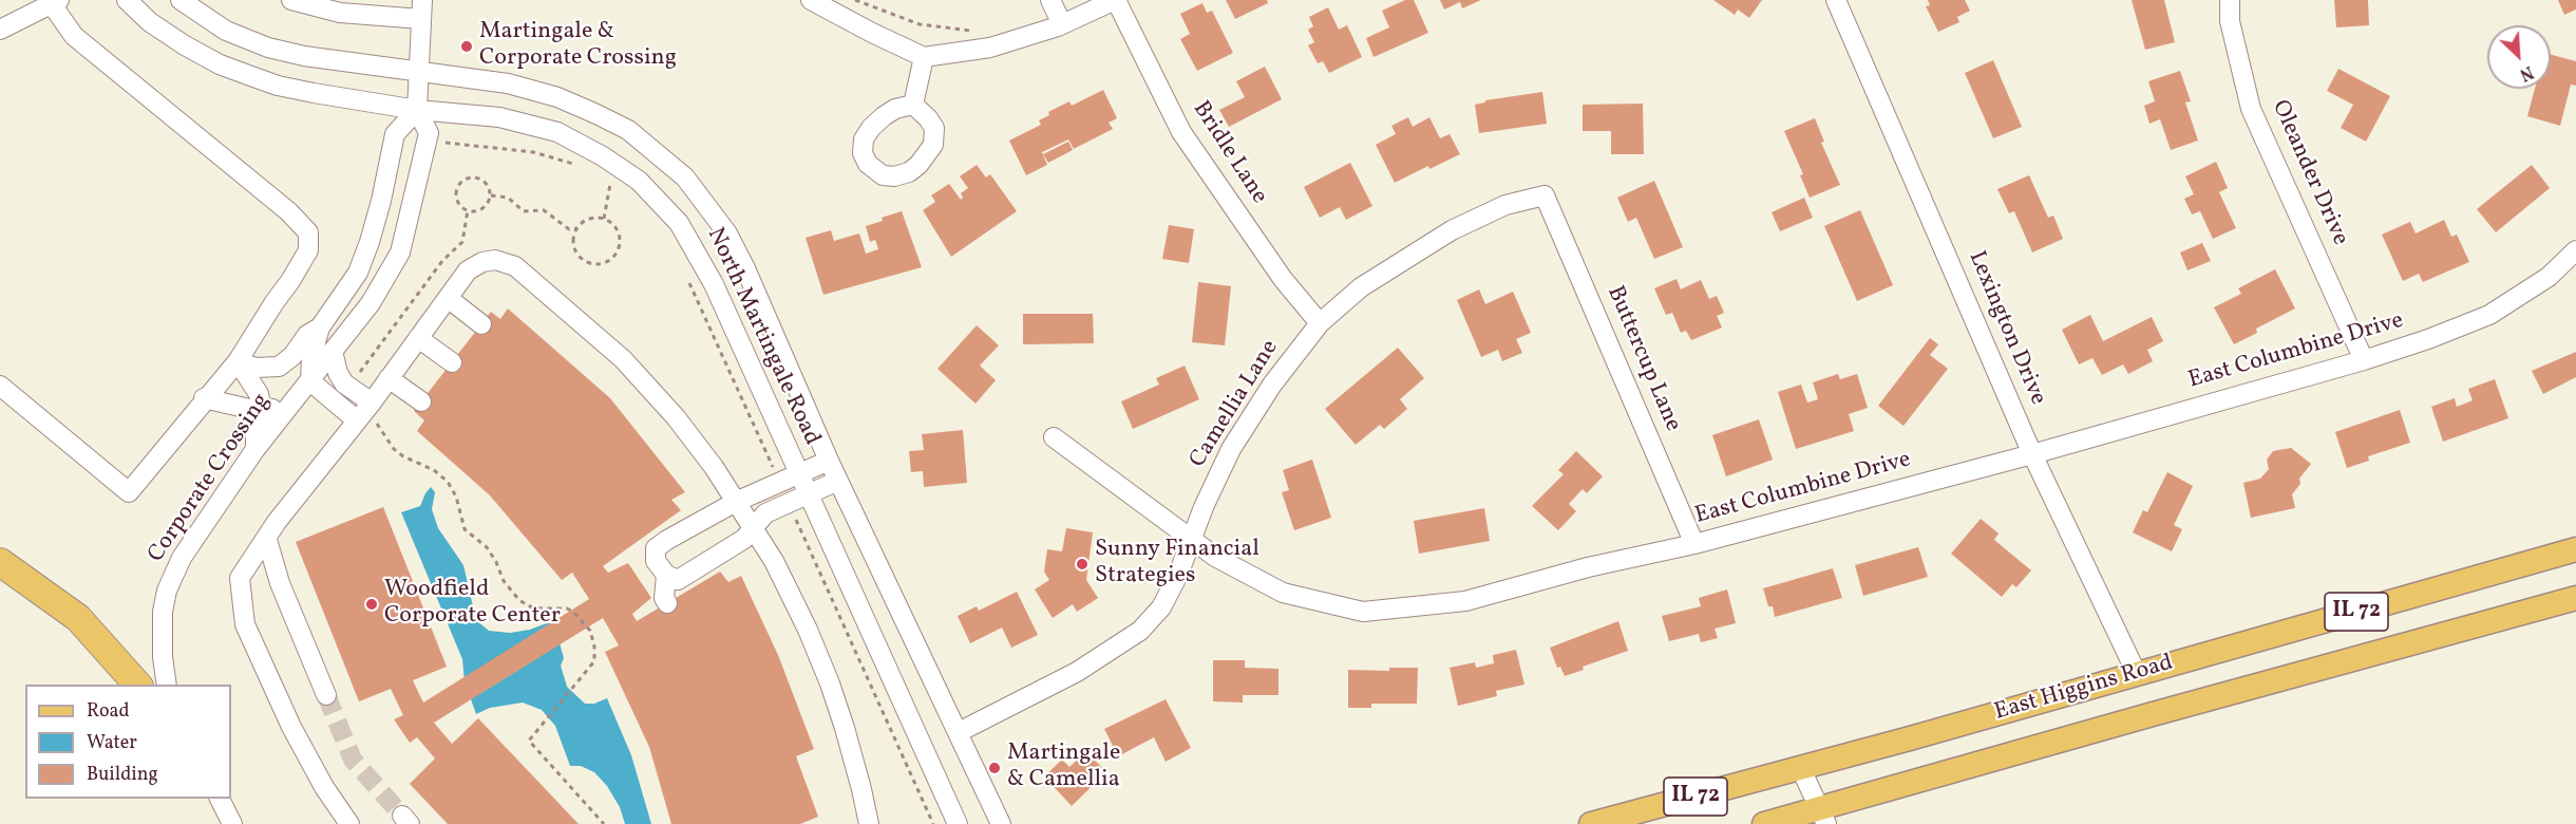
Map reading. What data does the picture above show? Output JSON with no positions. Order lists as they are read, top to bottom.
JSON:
{
  "streets": {
    "main road": ["IL 72", "East Higgins Road"],
    "street": [
      "Bridle Lane",
      "Oleander Drive",
      "Lexington Drive",
      "North Martingale Road",
      "East Columbine Drive",
      "Buttercup Lane",
      "Camellia Lane",
      "Corporate Crossing"
    ]
  },
  "crossings": [
    ["Bridle Lane", "Camellia Lane"],
    ["Oleander Drive", "East Columbine Drive"],
    ["Lexington Drive", "East Columbine Drive"],
    ["Lexington Drive", "East Higgins Road"],
    ["North Martingale Road", "Camellia Lane"],
    ["North Martingale Road", "Corporate Crossing"],
    ["East Columbine Drive", "Buttercup Lane"],
    ["East Columbine Drive", "Camellia Lane"],
    ["Buttercup Lane", "Camellia Lane"]
  ],
  "places": [
    "Martingale & Corporate Crossing",
    "Sunny Financial Strategies",
    "Woodfield Corporate Center",
    "Martingale & Camellia"
  ],
  "legend": ["Road", "Water", "Building"],
  "north": "bottom right"
}
